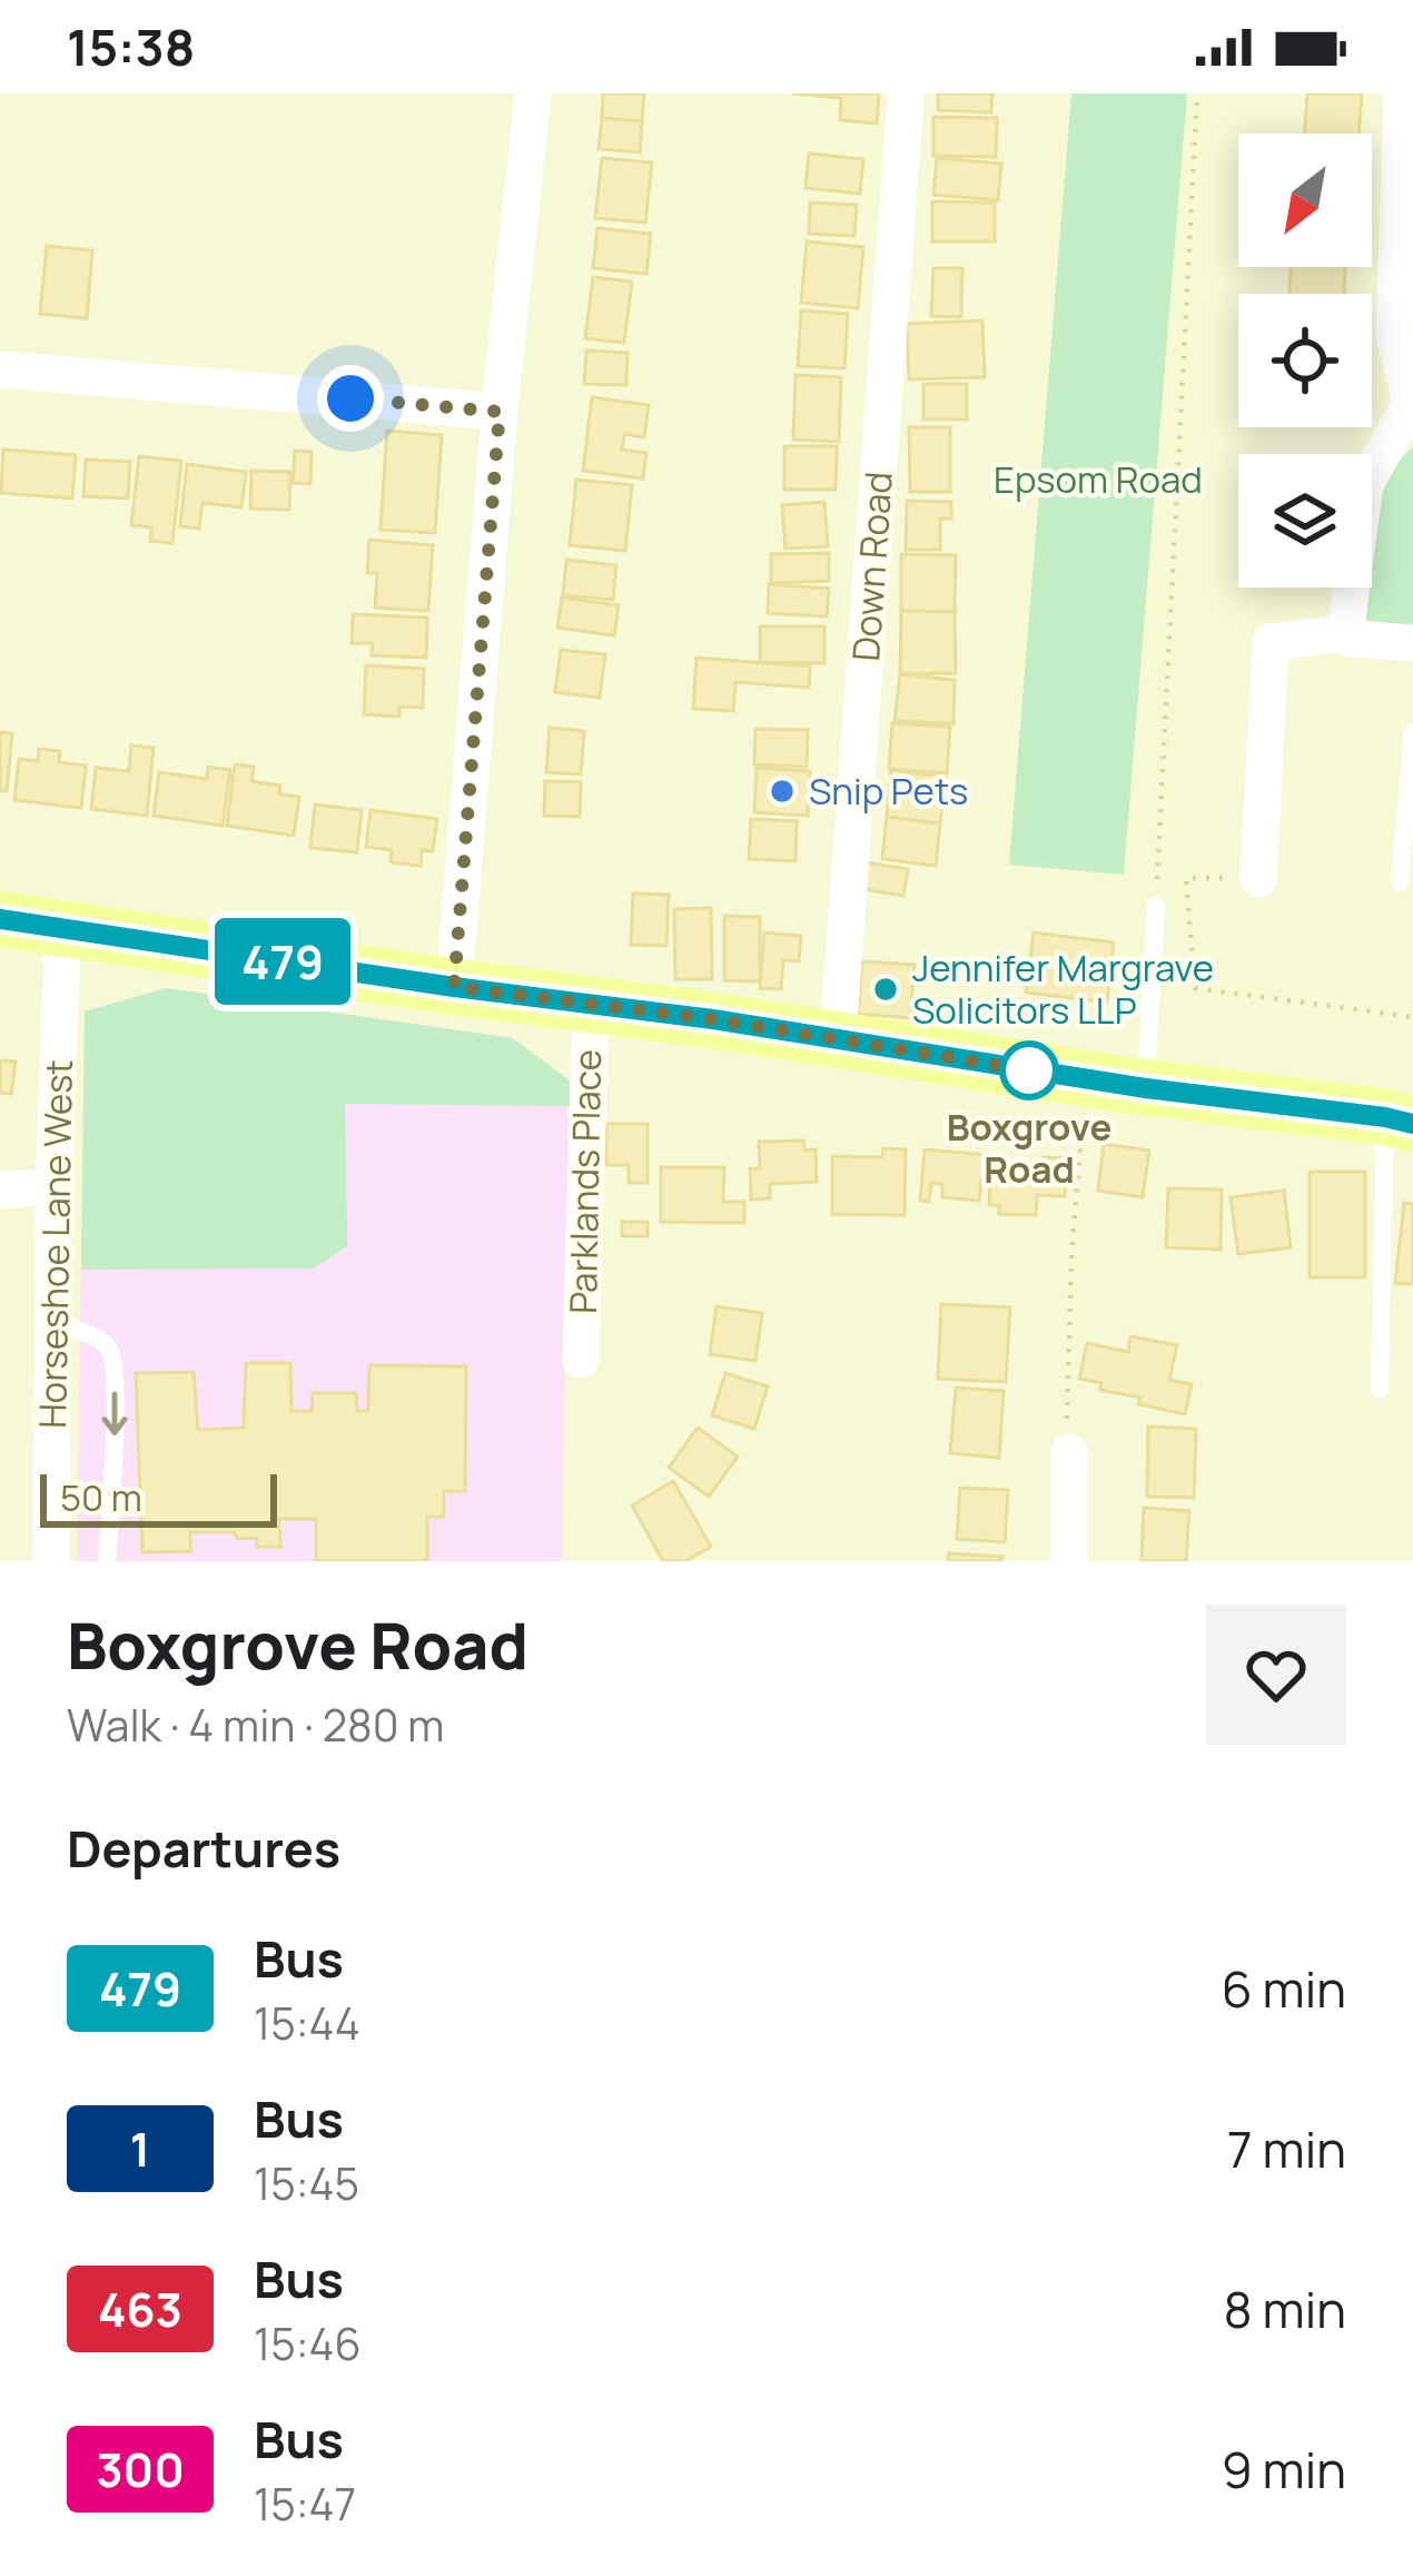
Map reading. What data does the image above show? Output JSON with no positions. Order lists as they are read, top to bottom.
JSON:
{
  "streets": {
    "street": ["Down Road", "Parklands Place", "Horseshoe Lane West"]
  },
  "parks": ["Epsom Road"],
  "places": ["Snip Pets", "Jennifer Margrave Solicitors LLP", "Boxgrove Road"],
  "lines": ["bus line 479"],
  "scale_bar": "50 m",
  "north": "bottom left",
  "page": {
    "status": "15:38",
    "on_map": "479",
    "scale": "50 m",
    "heading": [
      ["Boxgrove Road", "Walk · 4 min · 280 m"],
      "Departures"
    ],
    "list": [
      {
        "mark": "479",
        "name": "Bus",
        "note": "15:44",
        "value": "6 min"
      },
      {
        "mark": "1",
        "name": "Bus",
        "note": "15:45",
        "value": "7 min"
      },
      {
        "mark": "463",
        "name": "Bus",
        "note": "15:46",
        "value": "8 min"
      },
      {
        "mark": "300",
        "name": "Bus",
        "note": "15:47",
        "value": "9 min"
      }
    ]
  }
}
